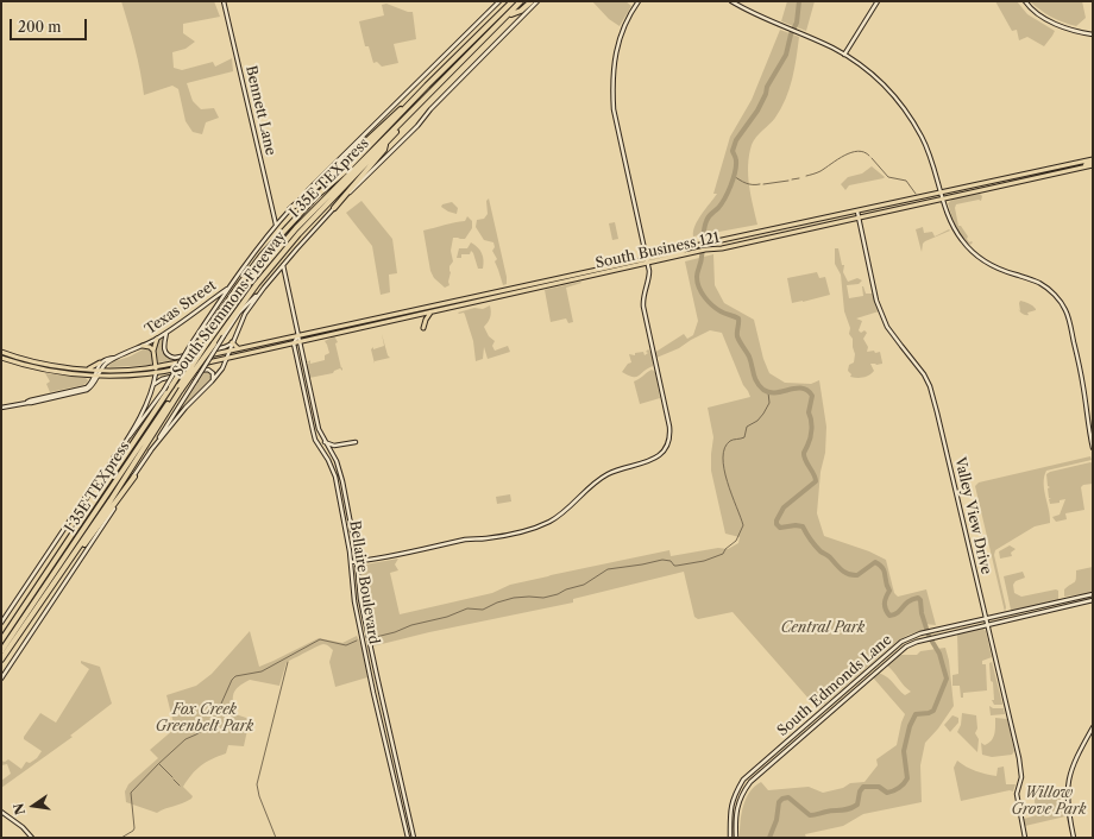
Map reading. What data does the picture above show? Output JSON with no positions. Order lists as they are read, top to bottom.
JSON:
{
  "streets": {
    "highway": ["I 35E TEXpress", "South Stemmons Freeway"],
    "main road": [
      "Bennett Lane",
      "South Business 121",
      "Texas Street",
      "Valley View Drive",
      "Bellaire Boulevard",
      "South Edmonds Lane"
    ]
  },
  "crossings": [
    ["Bennett Lane", "South Stemmons Freeway"],
    ["I 35E TEXpress", "South Stemmons Freeway"],
    ["South Business 121", "South Stemmons Freeway"],
    ["South Business 121", "Texas Street"],
    ["South Business 121", "Valley View Drive"],
    ["South Business 121", "Bellaire Boulevard"],
    ["South Stemmons Freeway", "Texas Street"],
    ["South Stemmons Freeway", "Bellaire Boulevard"],
    ["Valley View Drive", "South Edmonds Lane"]
  ],
  "parks": ["Central Park", "Fox Creek Greenbelt Park", "Willow Grove Park"],
  "scale_bar": "200 m",
  "north": "left"
}
